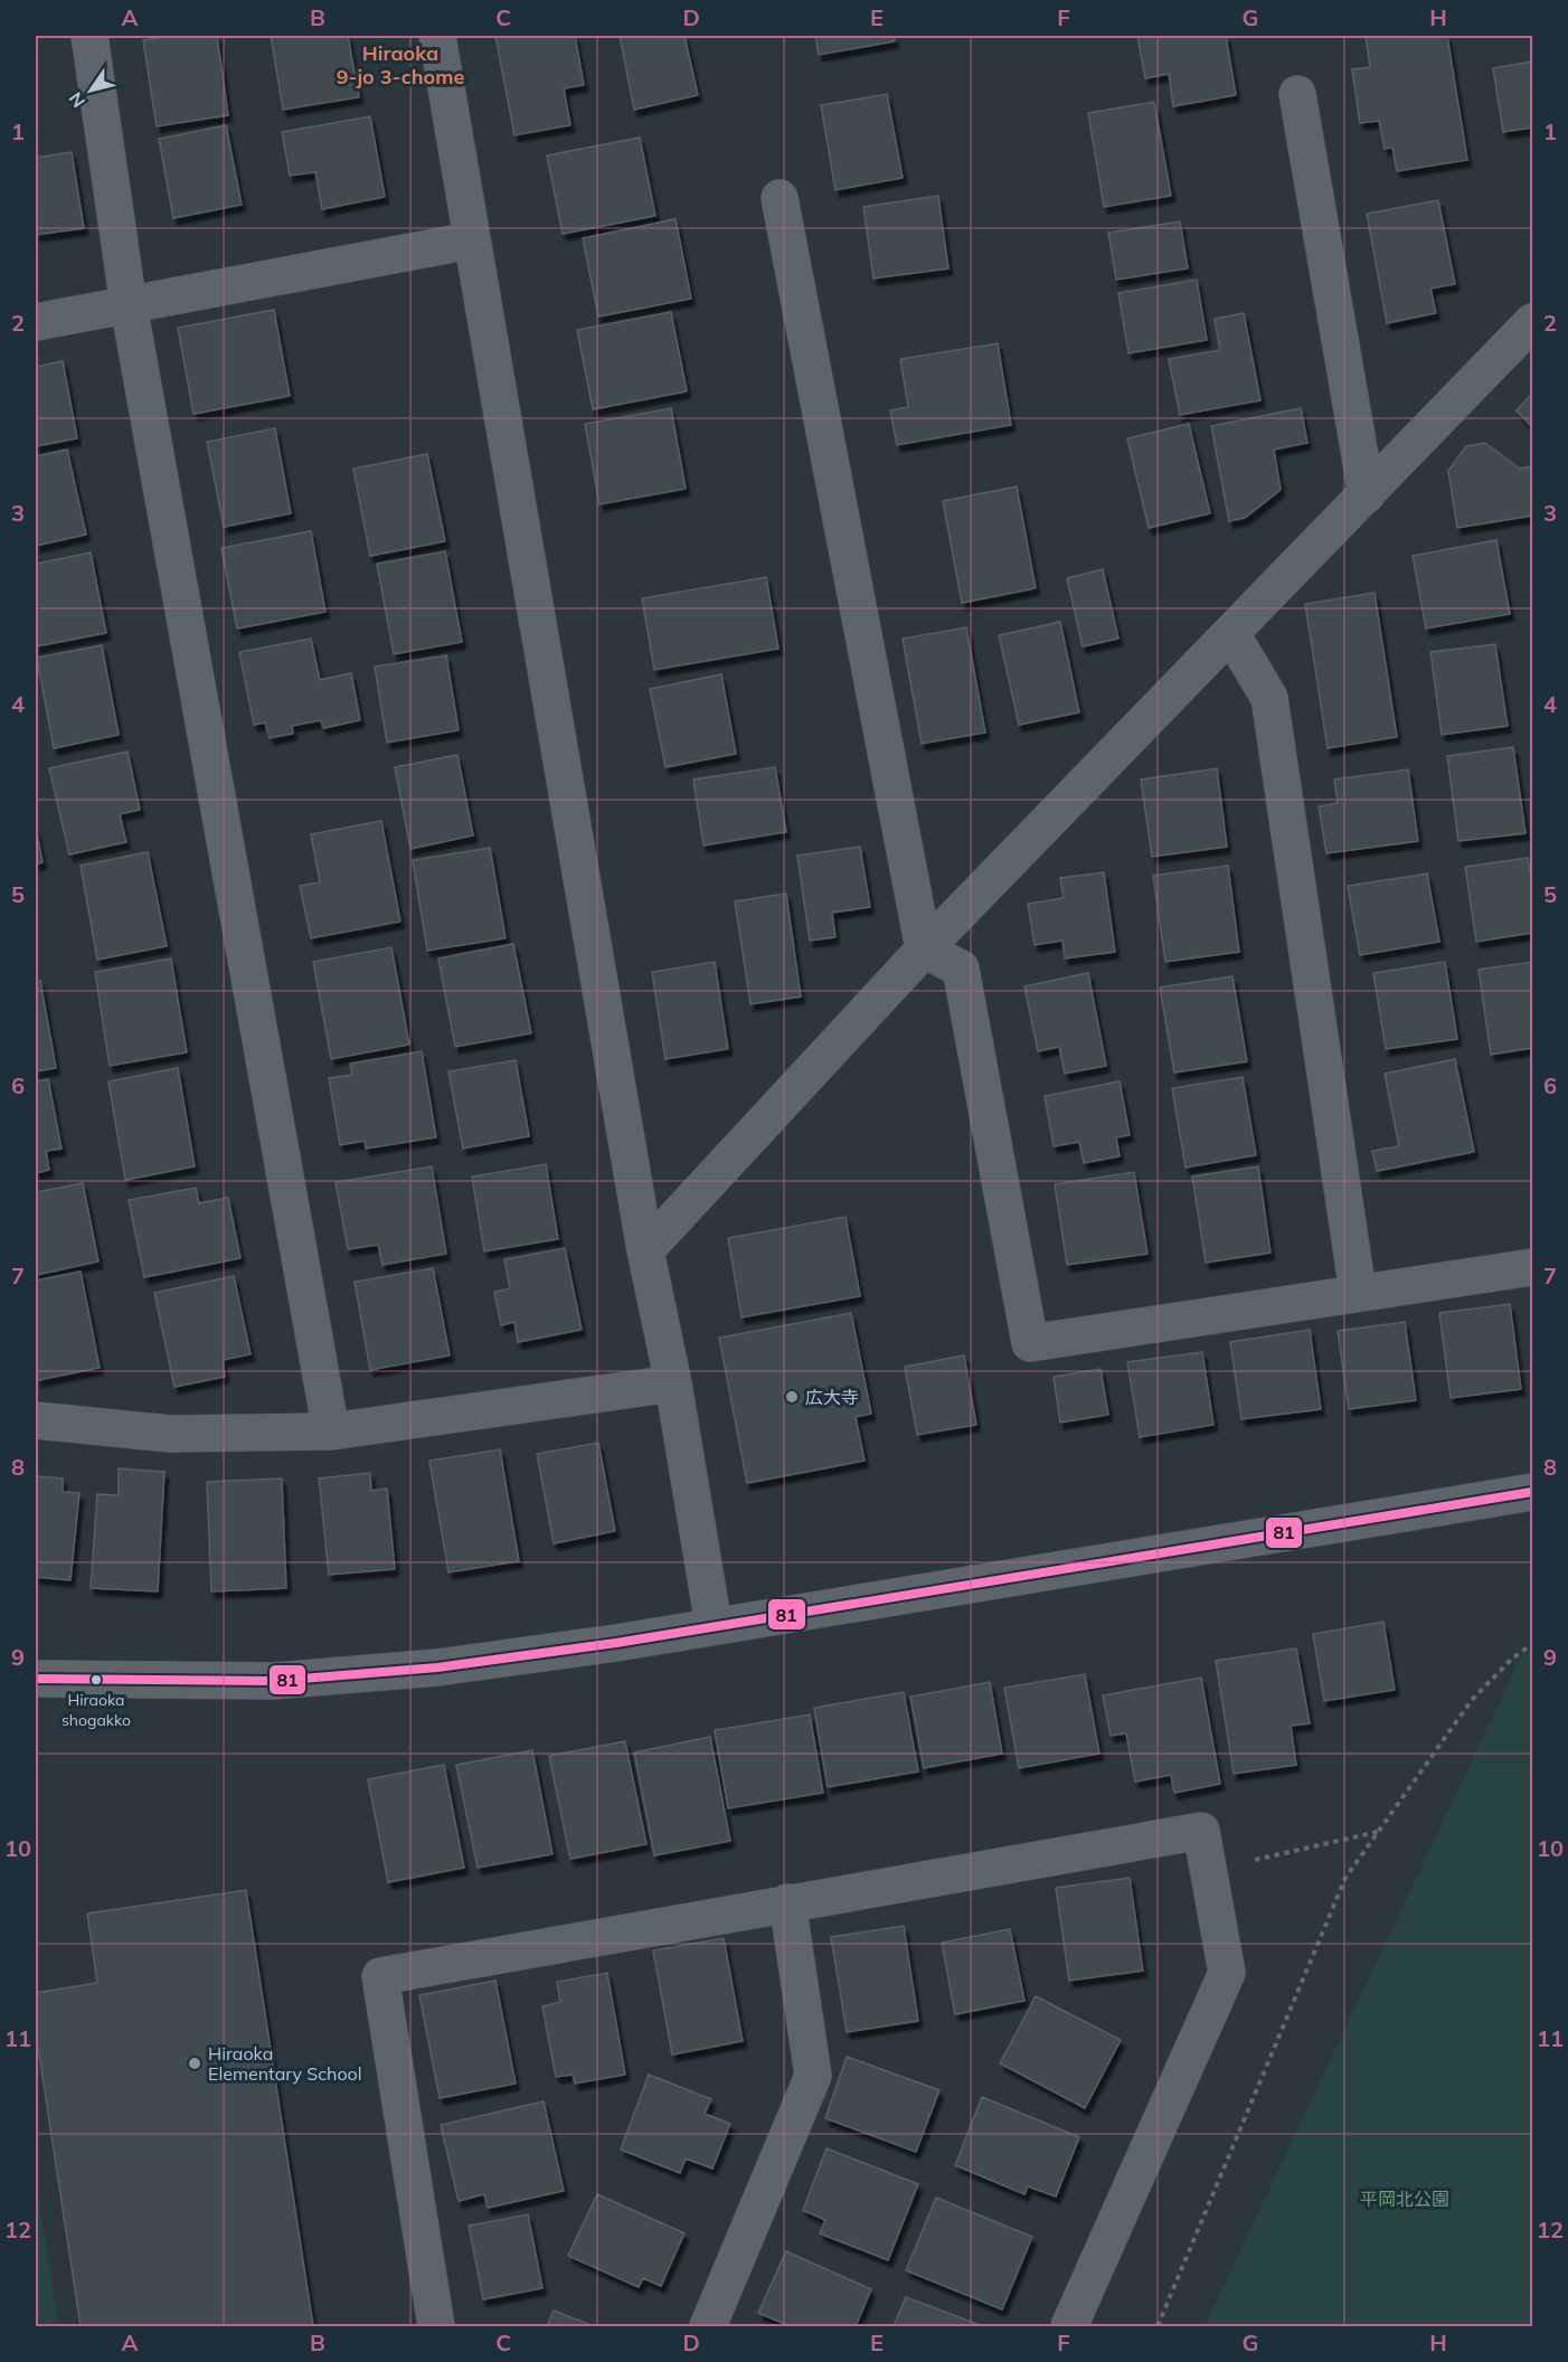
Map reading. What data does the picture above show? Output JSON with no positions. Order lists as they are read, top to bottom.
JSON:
{
  "districts": ["Hiraoka 9-jo 3-chome"],
  "parks": ["平岡北公園"],
  "places": ["広大寺", "Hiraoka shogakko", "Hiraoka Elementary School"],
  "lines": ["transit line 81"],
  "north": "bottom left",
  "grid": {
    "columns": [
      "A",
      "B",
      "C",
      "D",
      "E",
      "F",
      "G",
      "H"
    ],
    "rows": [
      "1",
      "2",
      "3",
      "4",
      "5",
      "6",
      "7",
      "8",
      "9",
      "10",
      "11",
      "12"
    ]
  }
}
